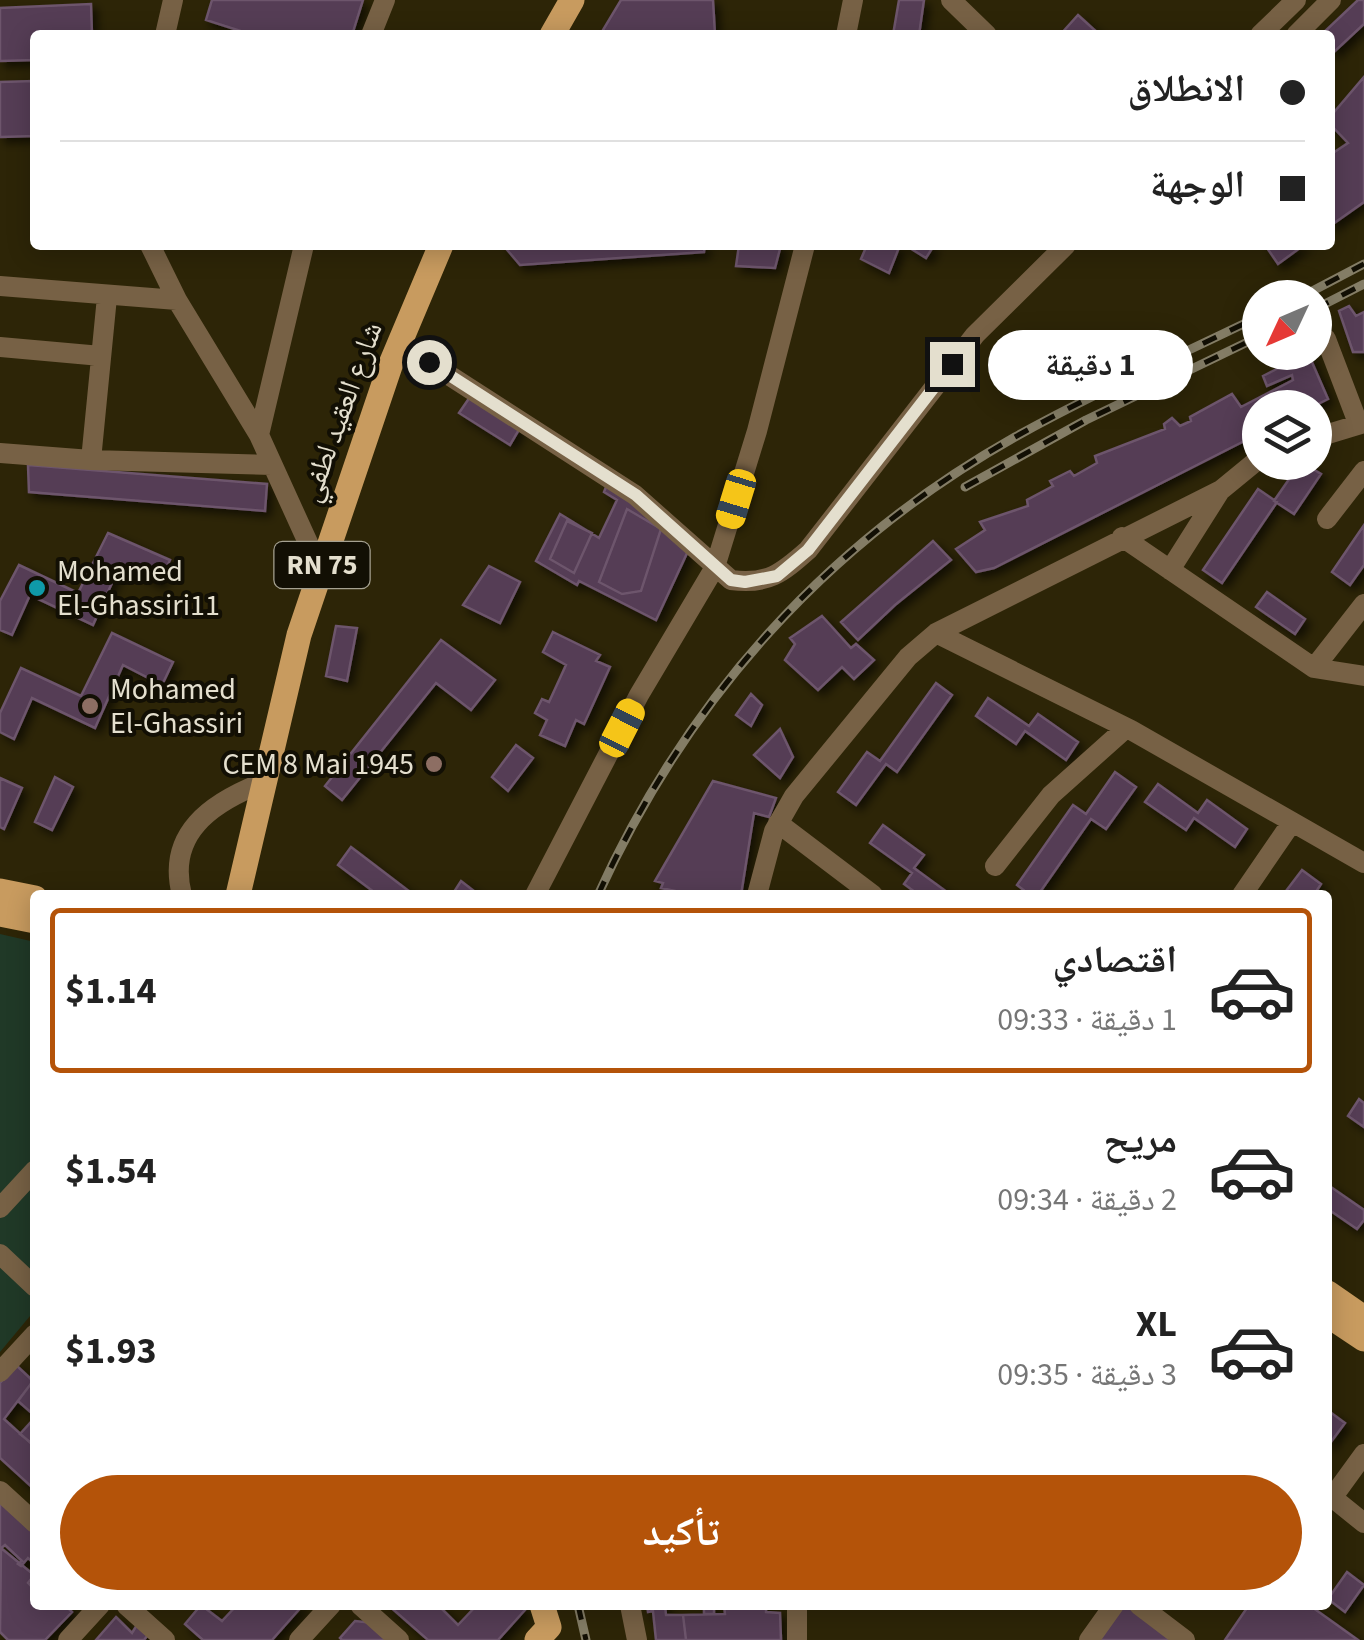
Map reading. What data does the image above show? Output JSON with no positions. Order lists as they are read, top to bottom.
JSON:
{
  "streets": {
    "main road": ["شارع العقيد لطفي", "RN 75"]
  },
  "places": ["Mohamed El-Ghassiri11", "Mohamed El-Ghassiri", "CEM 8 Mai 1945"],
  "north": "bottom left",
  "page": {
    "banner": ["الانطلاق", "الوجهة"],
    "bubble": "1 دقيقة",
    "list": [
      {
        "name": "اقتصادي",
        "note": "1 دقيقة · 09:33",
        "value": "$1.14"
      },
      {
        "name": "مريح",
        "note": "2 دقيقة · 09:34",
        "value": "$1.54"
      },
      {
        "name": "XL",
        "note": "3 دقيقة · 09:35",
        "value": "$1.93"
      }
    ],
    "buttons": "تأكيد"
  }
}
